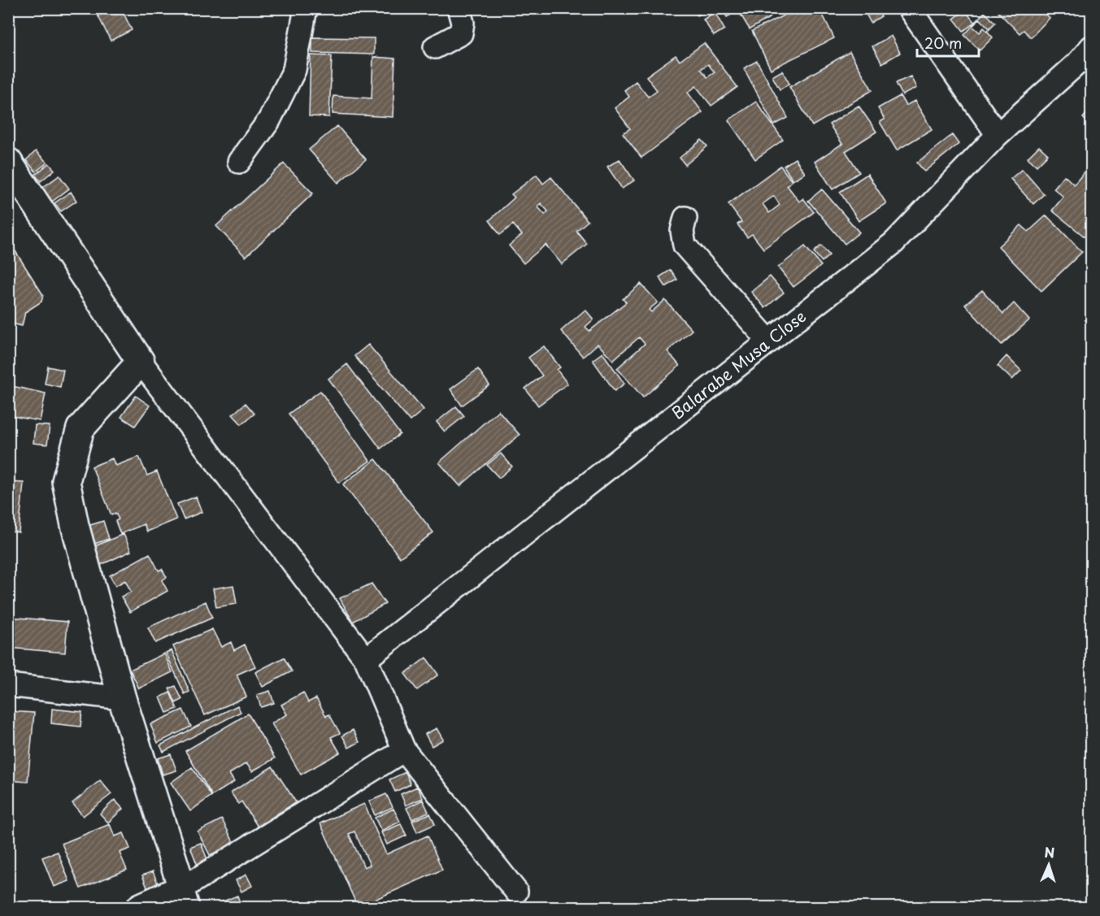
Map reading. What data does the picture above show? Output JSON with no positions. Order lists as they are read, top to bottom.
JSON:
{
  "streets": {
    "street": ["Balarabe Musa Close"]
  },
  "scale_bar": "20 m",
  "north": "top"
}
